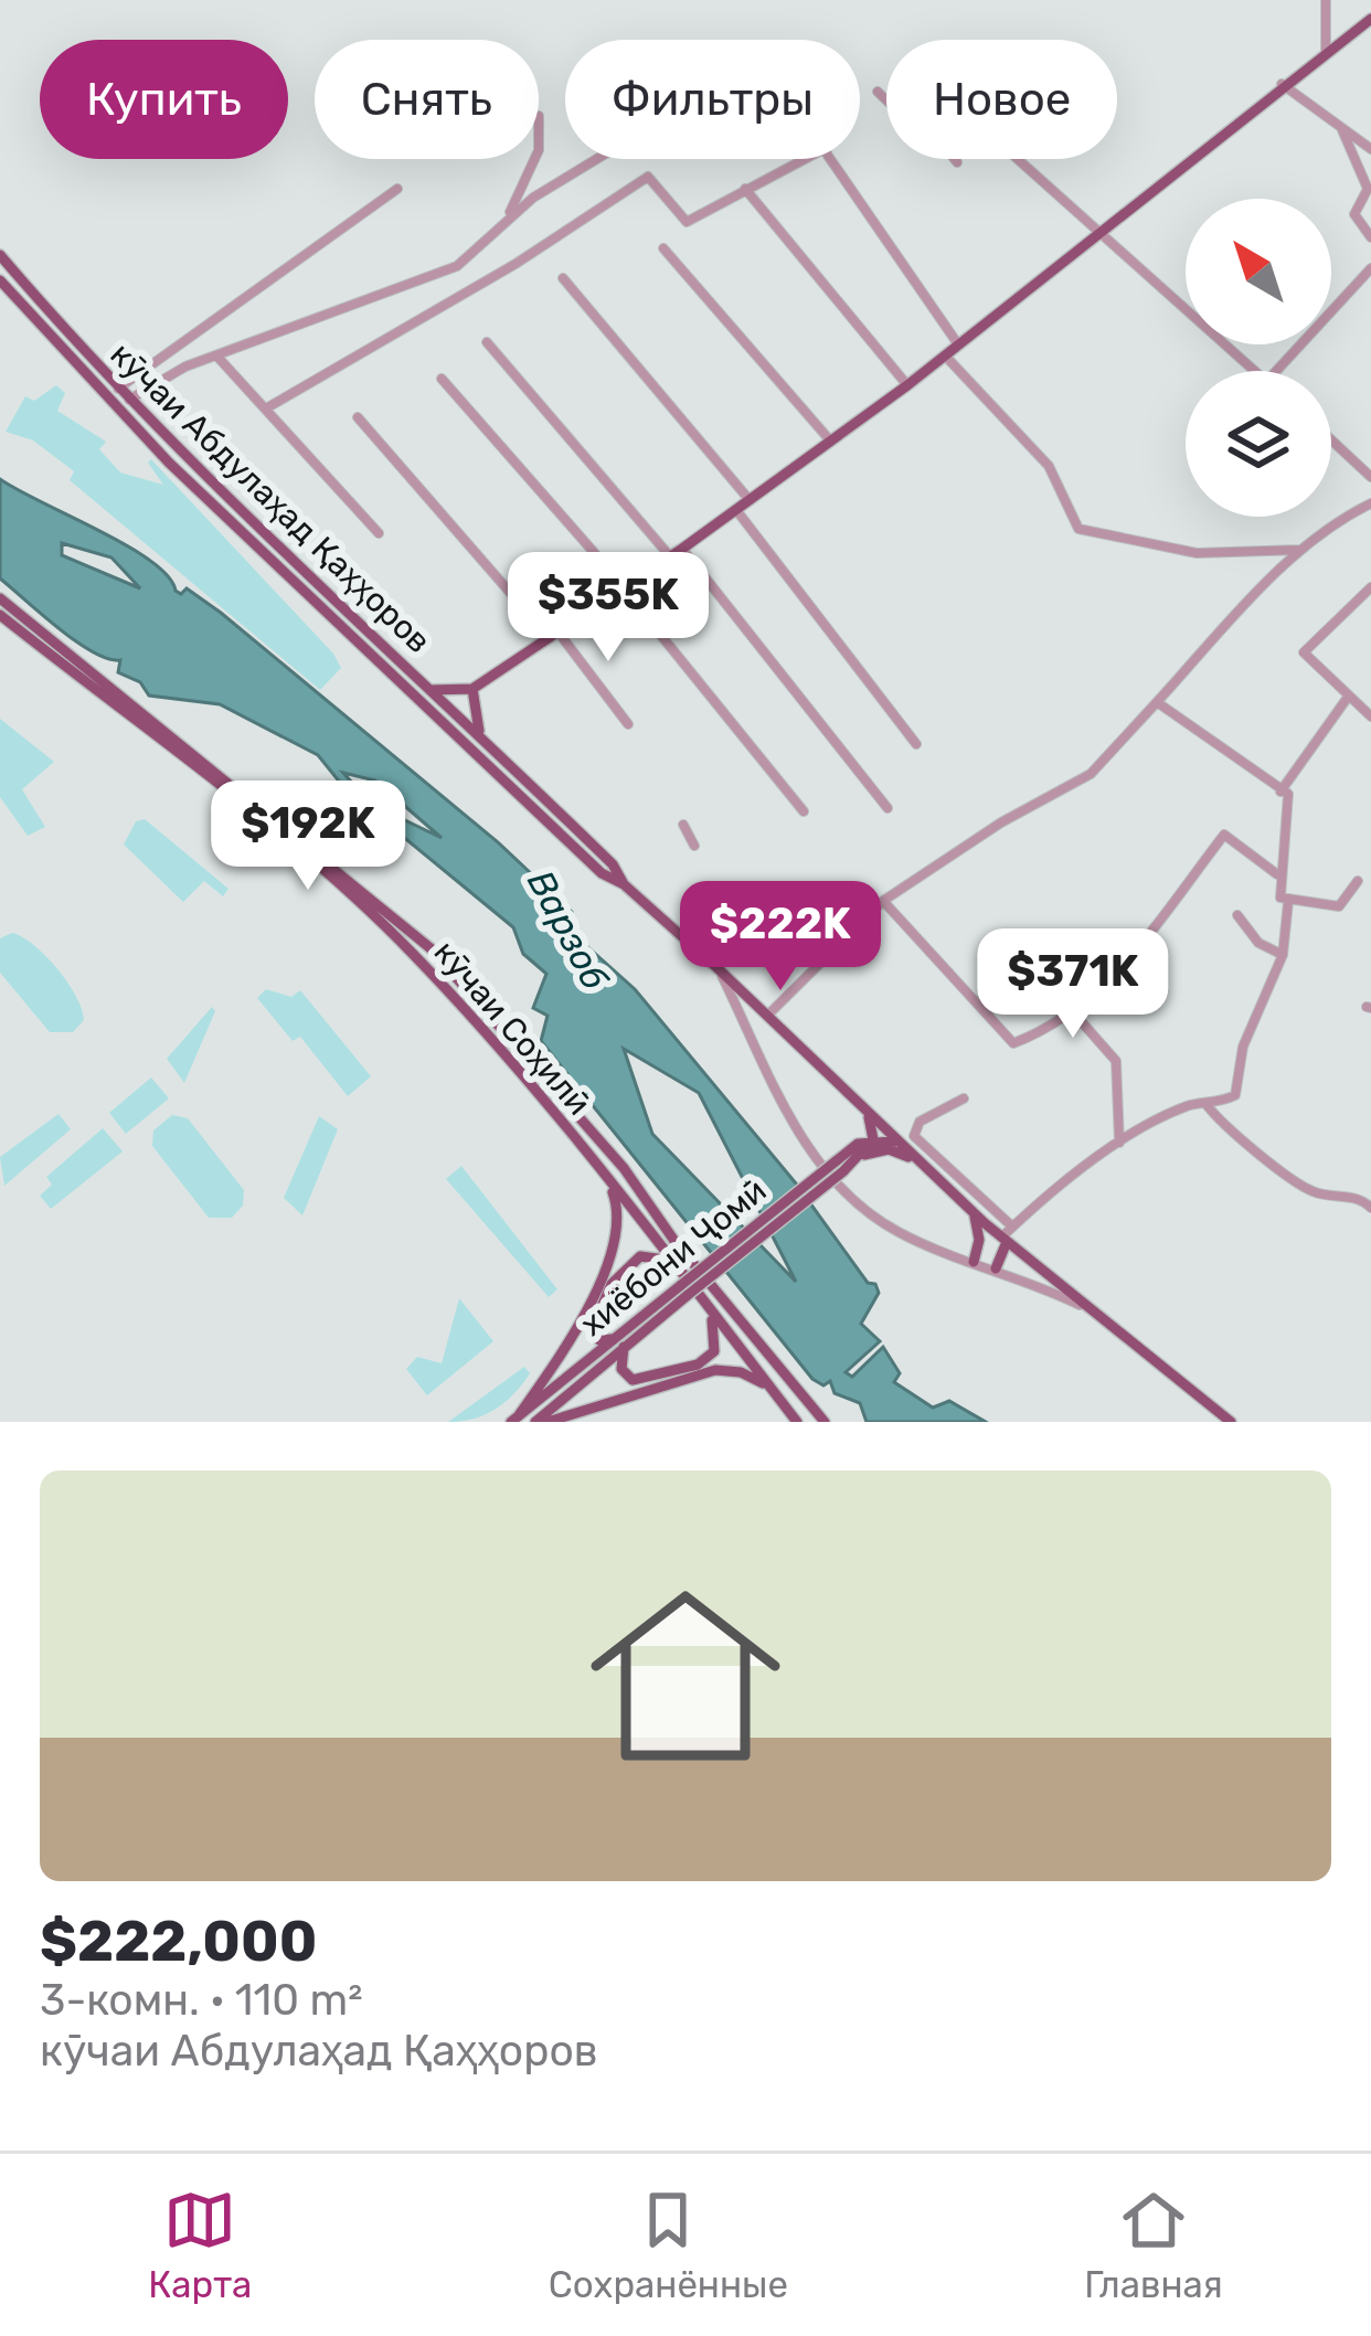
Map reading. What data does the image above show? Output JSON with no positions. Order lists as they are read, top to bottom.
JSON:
{
  "streets": {
    "main road": ["кӯчаи Абдулаҳад Қаҳҳоров", "кӯчаи Соҳилӣ", "хиёбони Ҷомӣ"]
  },
  "crossings": [
    ["кӯчаи Абдулаҳад Қаҳҳоров", "хиёбони Ҷомӣ"]
  ],
  "water": ["Варзоб"],
  "north": "top left",
  "page": {
    "chip": [
      "Купить",
      "Снять",
      "Фильтры",
      "Новое"
    ],
    "price": [
      "$355K",
      "$192K",
      "$222K",
      "$371K"
    ],
    "list": [
      {
        "name": "$222,000",
        "note": "3-комн. · 110 m² · кӯчаи Абдулаҳад Қаҳҳоров"
      }
    ],
    "tabs": ["Карта", "Сохранённые", "Главная"]
  }
}
